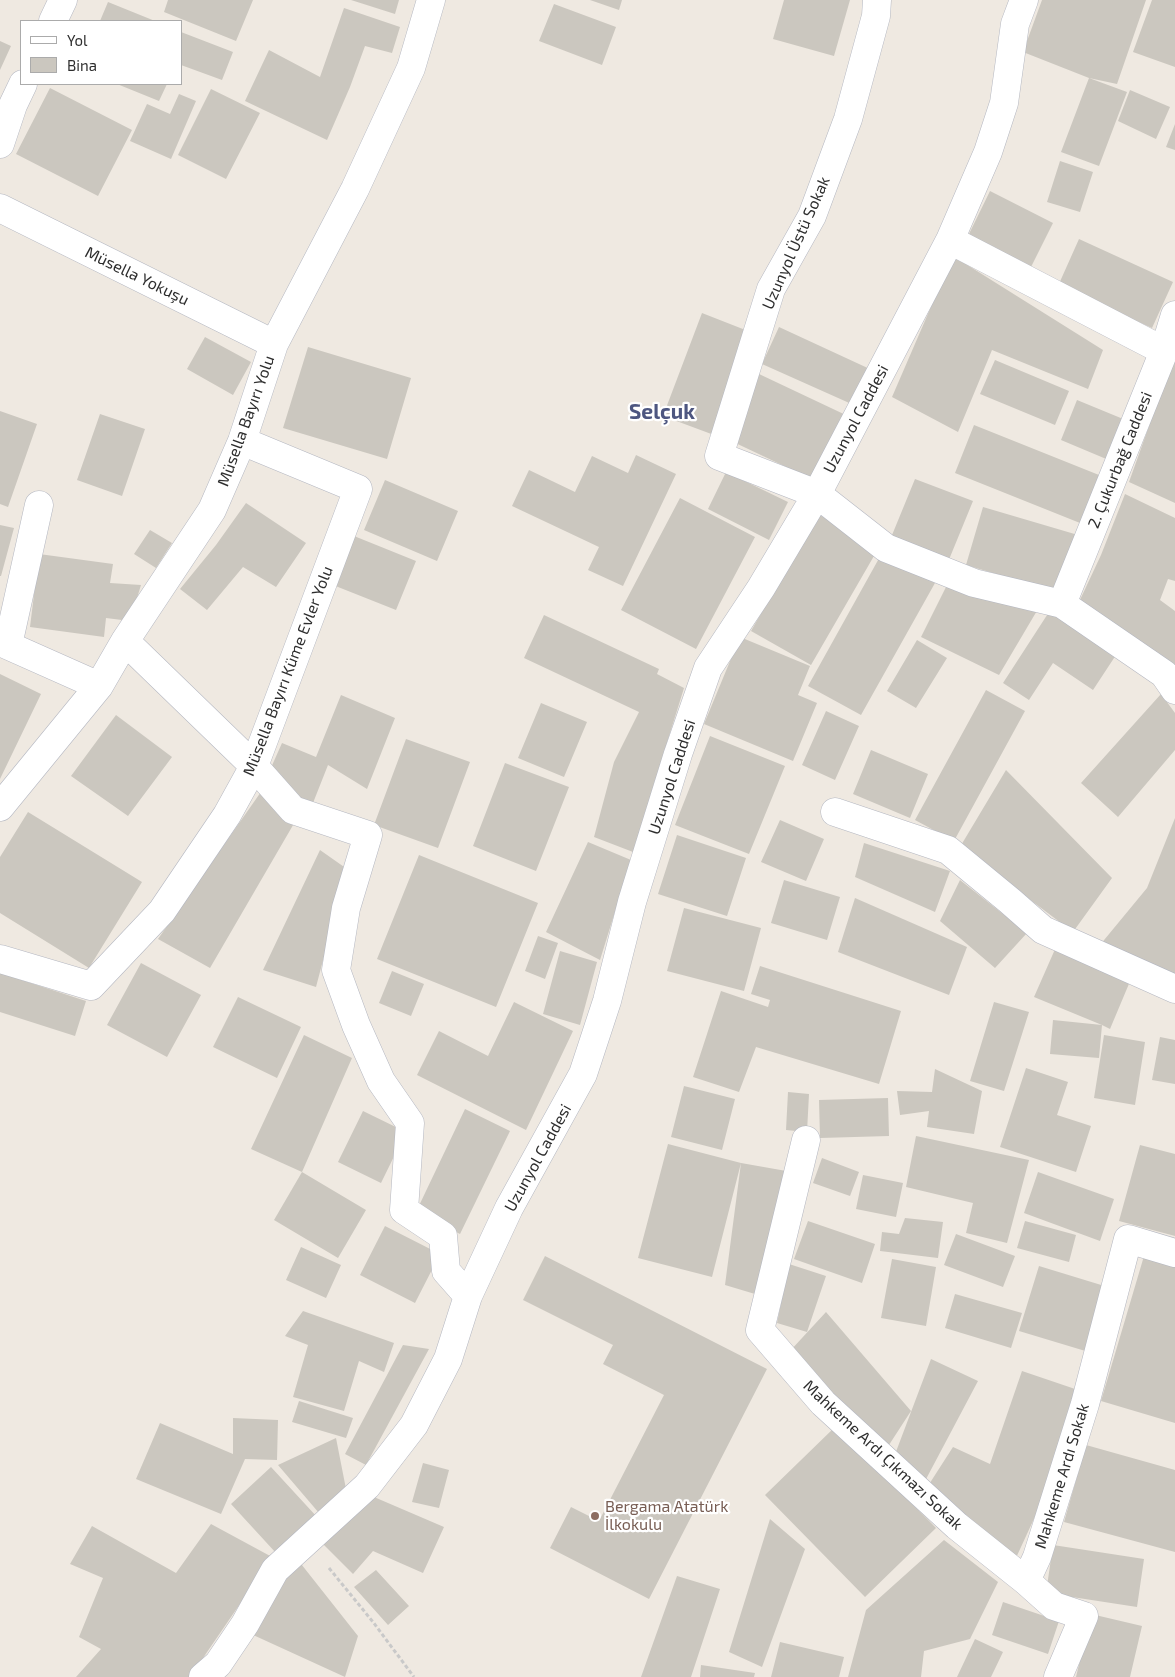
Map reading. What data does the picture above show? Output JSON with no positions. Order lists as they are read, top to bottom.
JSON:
{
  "streets": {
    "street": [
      "Uzunyol Üstü Sokak",
      "Müsella Yokuşu",
      "Uzunyol Caddesi",
      "Müsella Bayırı Yolu",
      "2. Çukurbağ Caddesi",
      "Müsella Bayırı Küme Evler Yolu",
      "Mahkeme Ardı Çıkmazı Sokak",
      "Mahkeme Ardı Sokak"
    ]
  },
  "crossings": [
    ["Uzunyol Üstü Sokak", "Uzunyol Caddesi"],
    ["Müsella Yokuşu", "Müsella Bayırı Yolu"],
    ["Müsella Bayırı Yolu", "Müsella Bayırı Küme Evler Yolu"],
    ["Mahkeme Ardı Çıkmazı Sokak", "Mahkeme Ardı Sokak"]
  ],
  "districts": ["Selçuk"],
  "places": ["Bergama Atatürk İlkokulu"],
  "legend": ["Yol", "Bina"]
}
